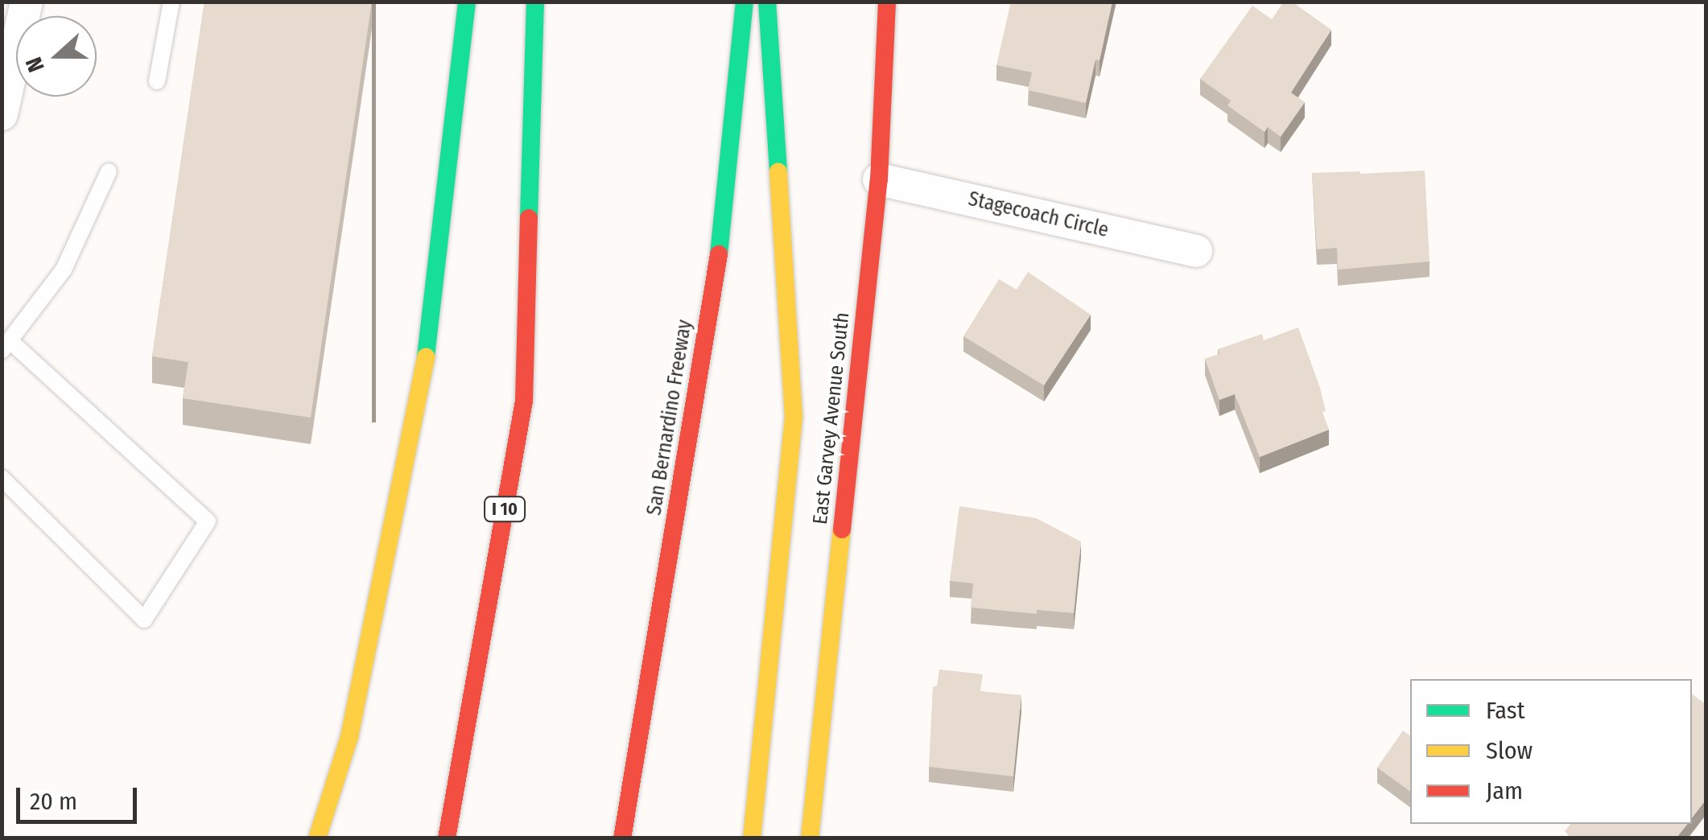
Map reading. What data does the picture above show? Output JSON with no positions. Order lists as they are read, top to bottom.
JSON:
{
  "streets": {
    "main road": ["San Bernardino Freeway", "East Garvey Avenue South", "I 10"],
    "street": ["Stagecoach Circle"]
  },
  "crossings": [
    ["Stagecoach Circle", "East Garvey Avenue South"]
  ],
  "legend": ["Fast", "Slow", "Jam"],
  "scale_bar": "20 m",
  "north": "left"
}
